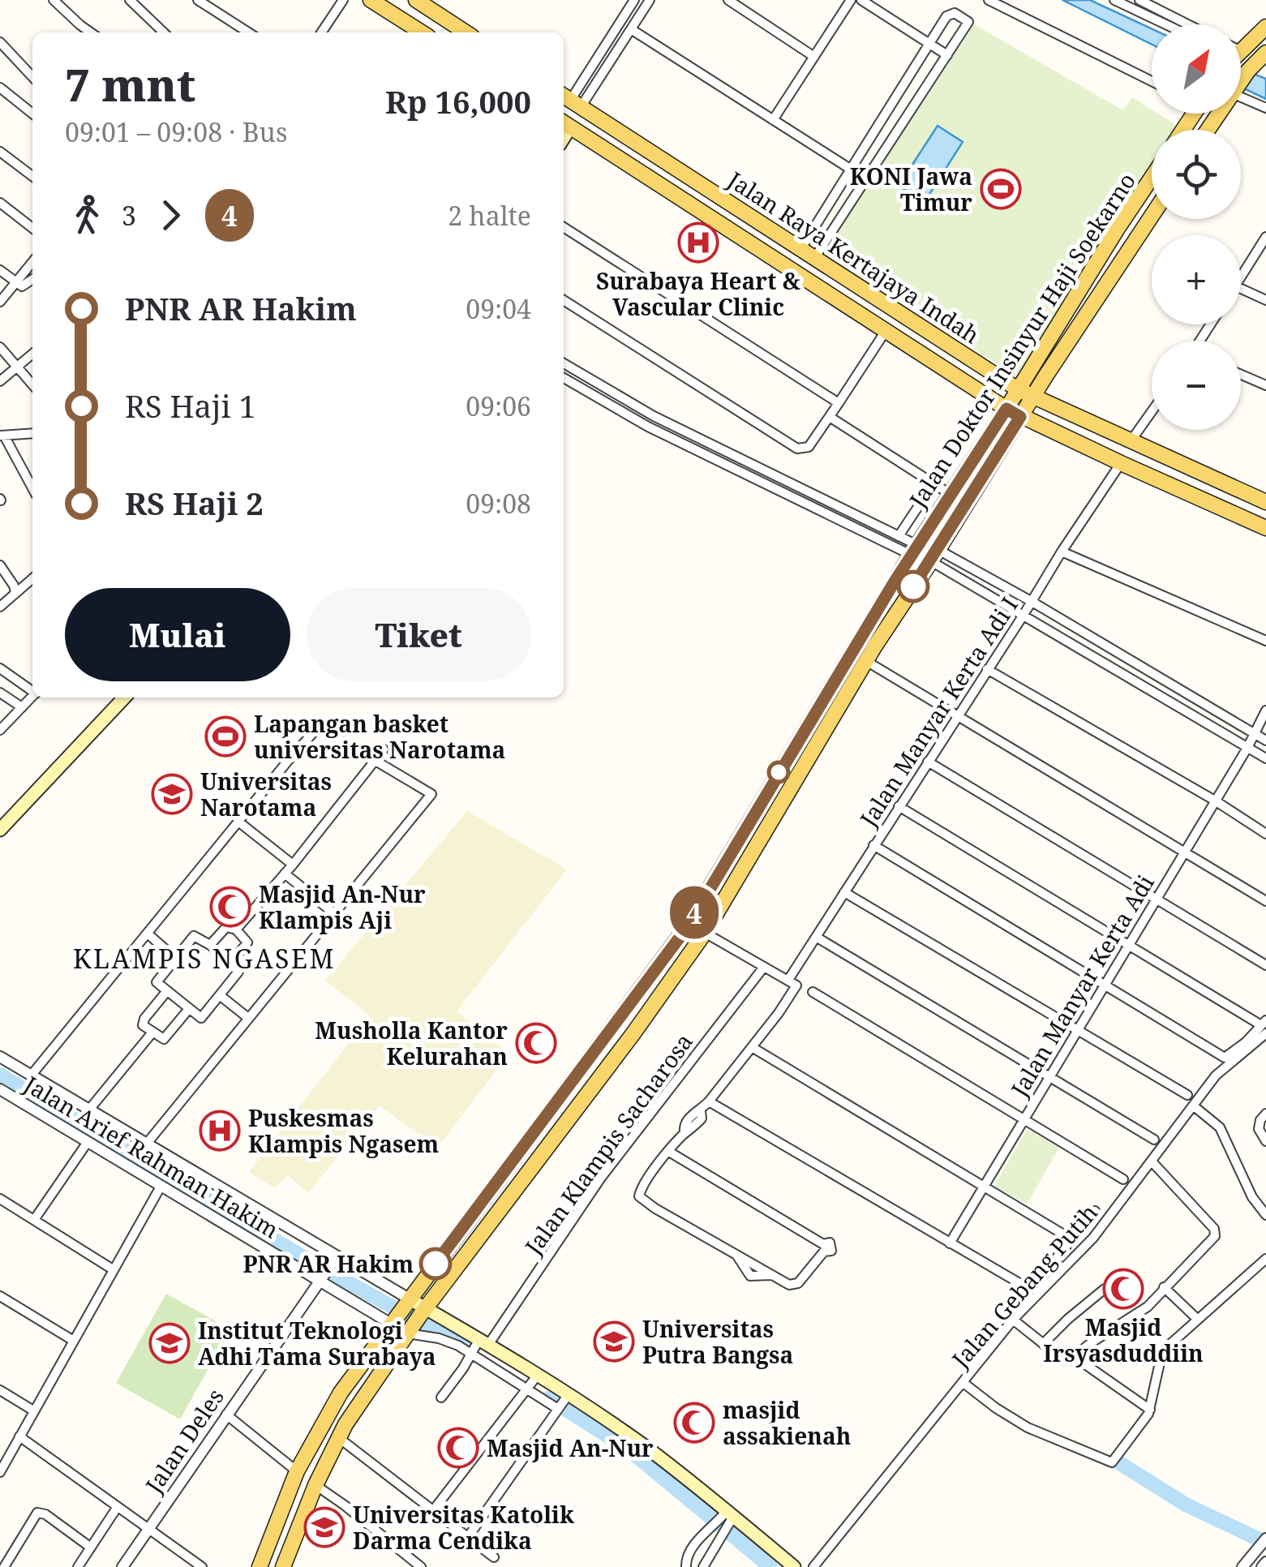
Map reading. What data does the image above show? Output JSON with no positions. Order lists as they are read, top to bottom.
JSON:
{
  "streets": {
    "main road": ["Jalan Raya Kertajaya Indah", "Jalan Doktor Insinyur Haji Soekarno", "Jalan Arief Rahman Hakim"],
    "street": [
      "Jalan Manyar Kerta Adi I",
      "Jalan Manyar Kerta Adi",
      "Jalan Klampis Sacharosa",
      "Jalan Gebang Putih",
      "Jalan Deles"
    ]
  },
  "crossings": [
    ["Jalan Raya Kertajaya Indah", "Jalan Doktor Insinyur Haji Soekarno"],
    ["Jalan Raya Kertajaya Indah", "Jalan Manyar Kerta Adi I"],
    ["Jalan Doktor Insinyur Haji Soekarno", "Jalan Arief Rahman Hakim"],
    ["Jalan Klampis Sacharosa", "Jalan Arief Rahman Hakim"],
    ["Jalan Arief Rahman Hakim", "Jalan Deles"]
  ],
  "districts": ["KLAMPIS NGASEM"],
  "places": {
    "sports": ["KONI Jawa Timur", "Lapangan basket universitas Narotama"],
    "hospital": ["Surabaya Heart & Vascular Clinic", "Puskesmas Klampis Ngasem"],
    "school or university": [
      "Universitas Narotama",
      "Universitas Putra Bangsa",
      "Institut Teknologi Adhi Tama Surabaya",
      "Universitas Katolik Darma Cendika"
    ],
    "mosque": [
      "Masjid An-Nur Klampis Aji",
      "Musholla Kantor Kelurahan",
      "Masjid Irsyasduddiin",
      "masjid assakienah",
      "Masjid An-Nur"
    ],
    "other": ["PNR AR Hakim"]
  },
  "lines": ["bus line 4"],
  "north": "top right",
  "page": {
    "on_map": "4",
    "map_buttons": ["+", "−"],
    "heading": ["7 mnt", "09:01 – 09:08 · Bus", "Rp 16,000"],
    "legs": ["3", "4", "2 halte"],
    "list": [
      {
        "name": "PNR AR Hakim",
        "value": "09:04"
      },
      {
        "name": "RS Haji 1",
        "value": "09:06"
      },
      {
        "name": "RS Haji 2",
        "value": "09:08"
      }
    ],
    "buttons": ["Mulai", "Tiket"]
  }
}
